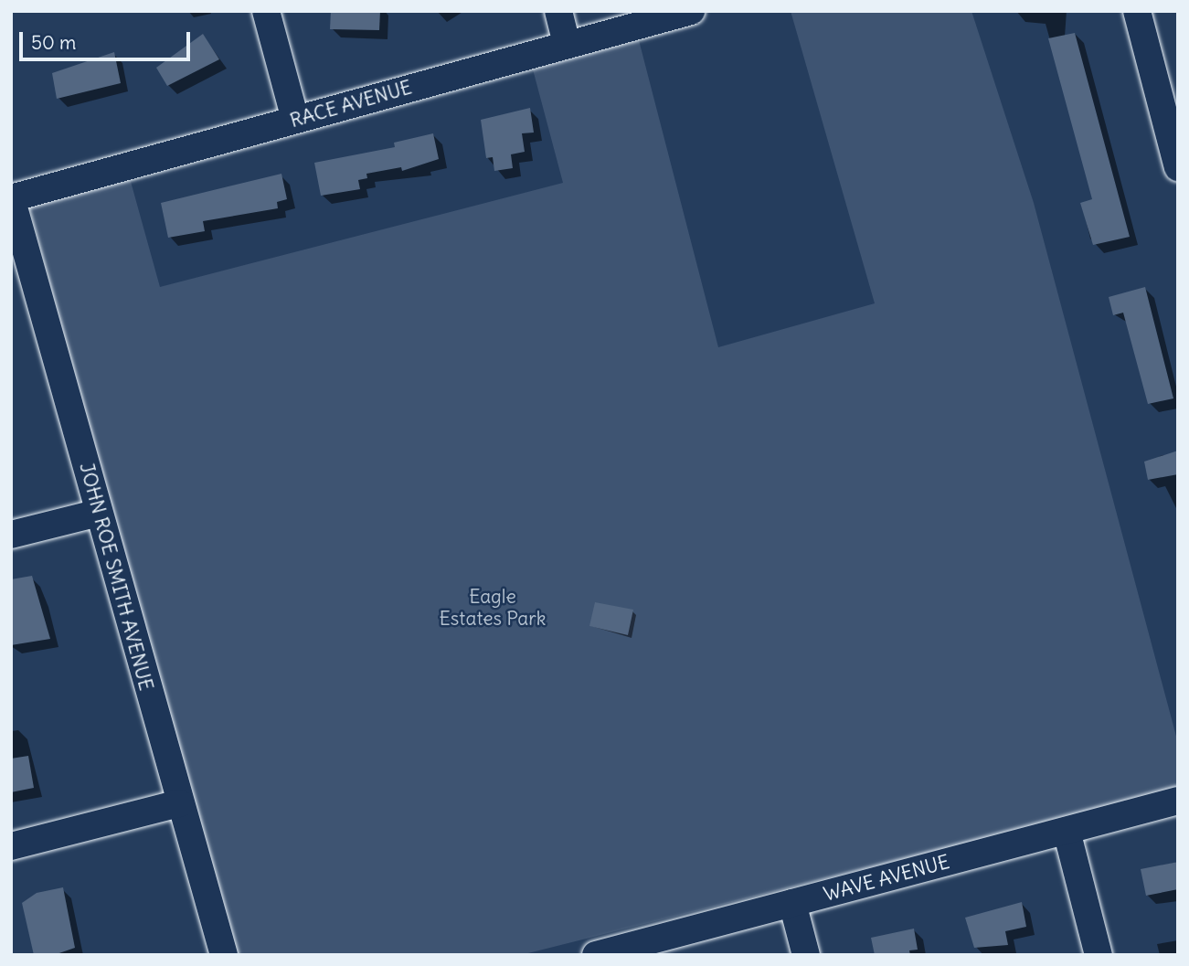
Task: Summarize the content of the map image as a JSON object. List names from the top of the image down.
{
  "streets": {
    "street": ["RACE AVENUE", "JOHN ROE SMITH AVENUE", "WAVE AVENUE"]
  },
  "crossings": [
    ["RACE AVENUE", "JOHN ROE SMITH AVENUE"]
  ],
  "parks": ["Eagle Estates Park"],
  "scale_bar": "50 m"
}
